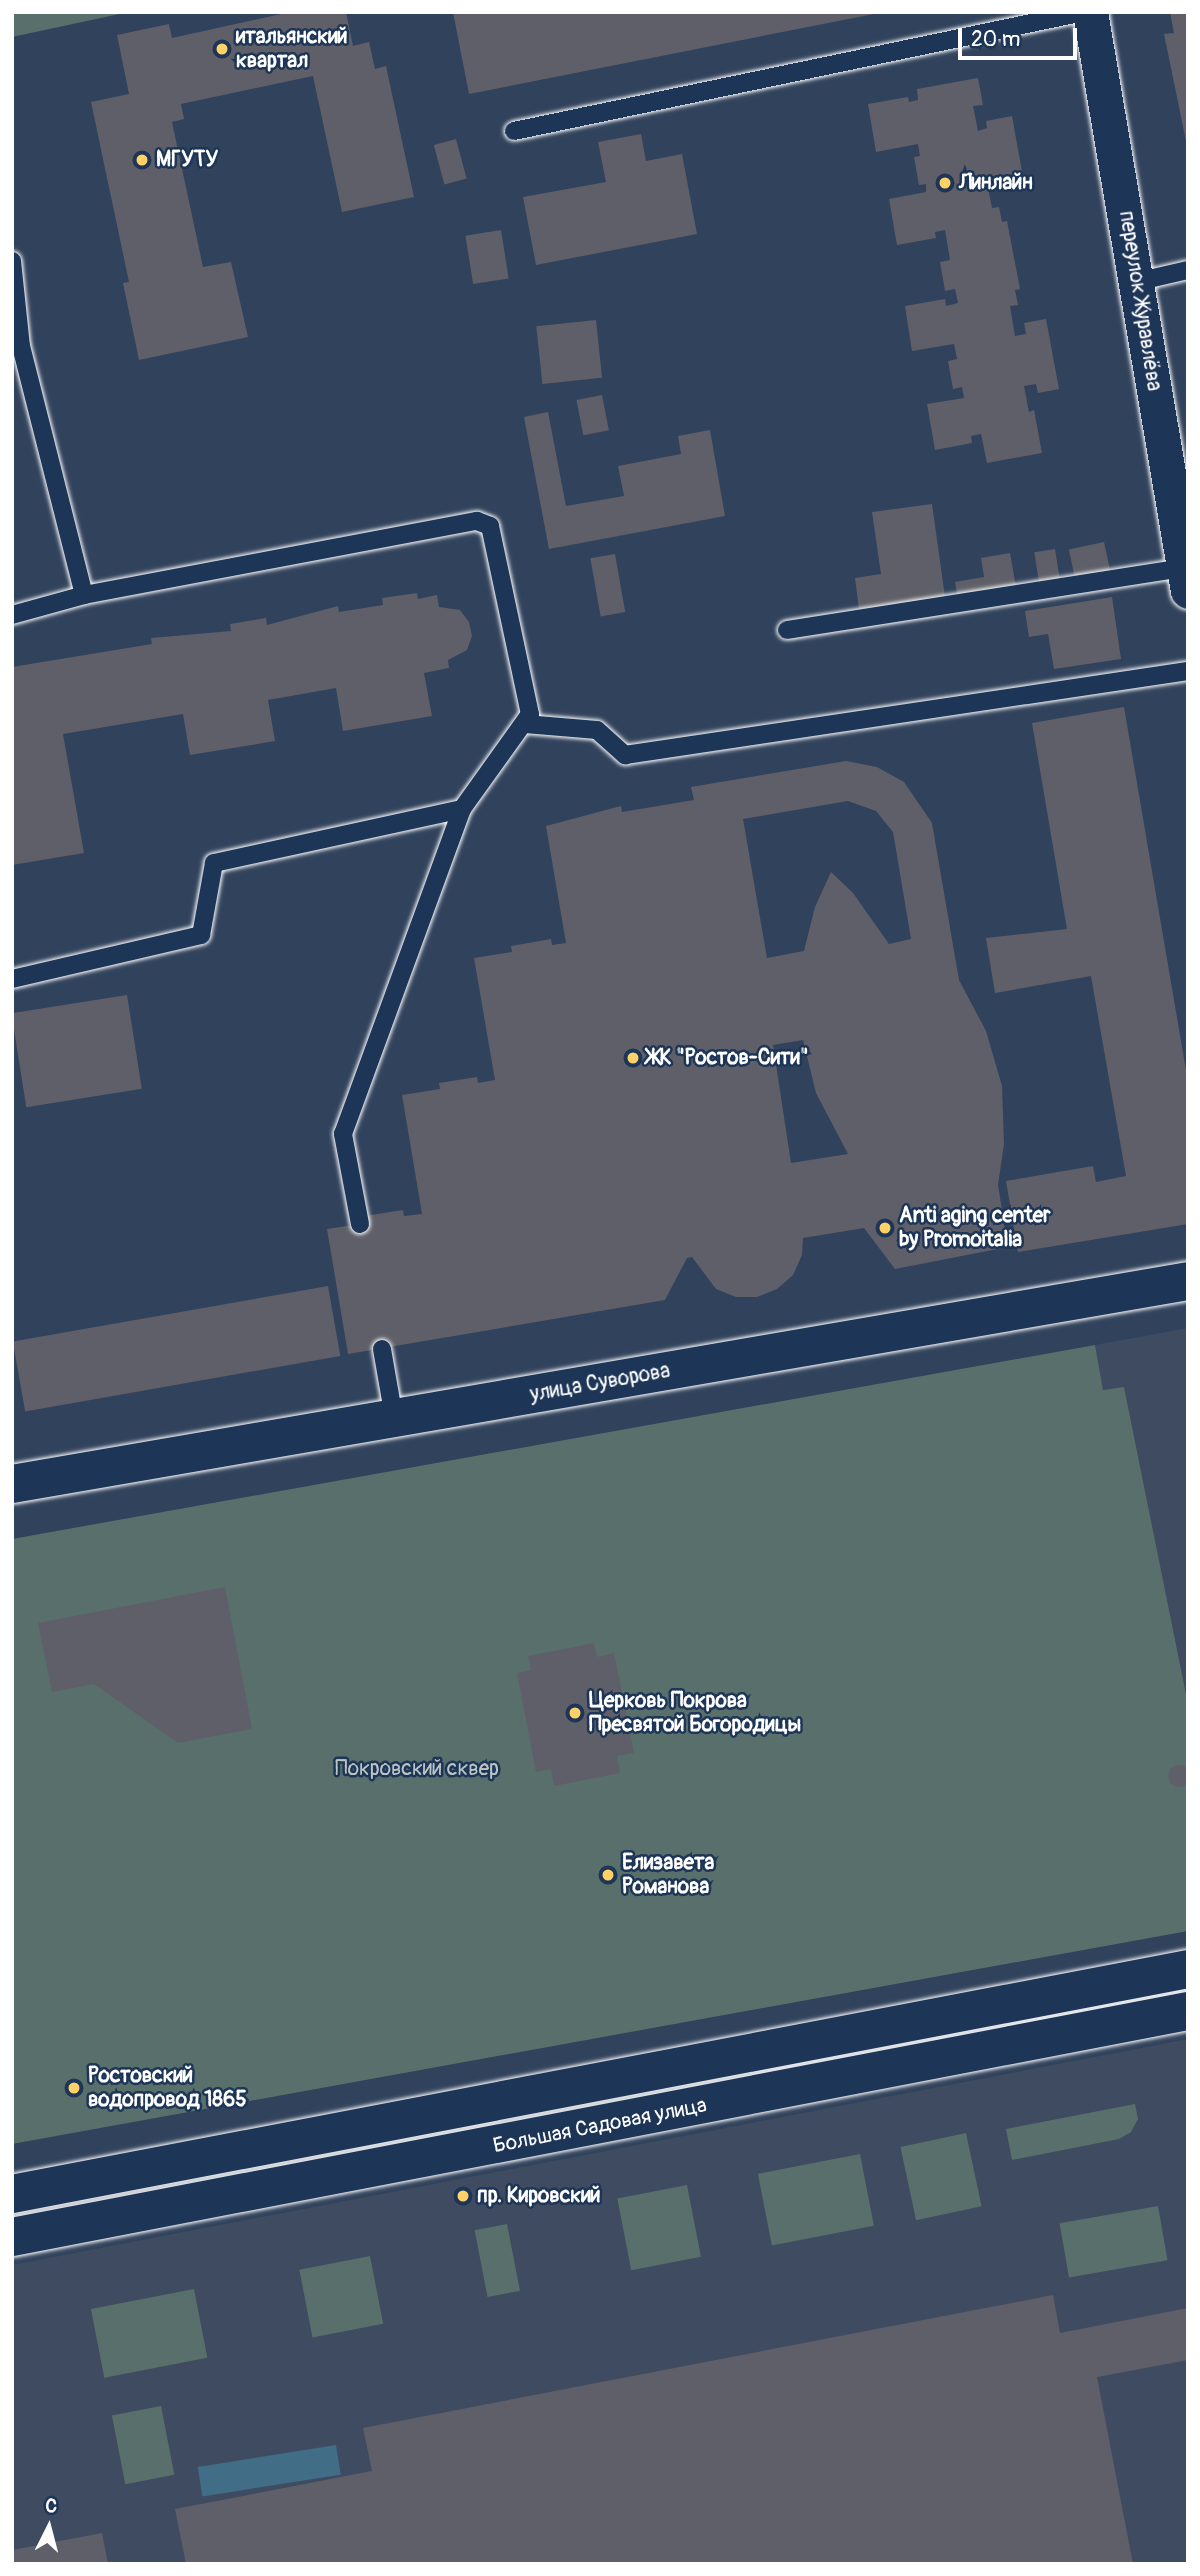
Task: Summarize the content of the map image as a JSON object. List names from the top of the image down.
{
  "streets": {
    "main road": ["улица Суворова", "Большая Садовая улица"],
    "street": ["переулок Журавлёва"]
  },
  "parks": ["Покровский сквер"],
  "places": [
    "итальянский квартал",
    "МГУТУ",
    "Линлайн",
    "ЖК \"Ростов-Сити\"",
    "Anti aging center by Promoitalia",
    "Церковь Покрова Пресвятой Богородицы",
    "Елизавета Романова",
    "Ростовский водопровод 1865",
    "пр. Кировский"
  ],
  "scale_bar": "20 m",
  "north": "top"
}
